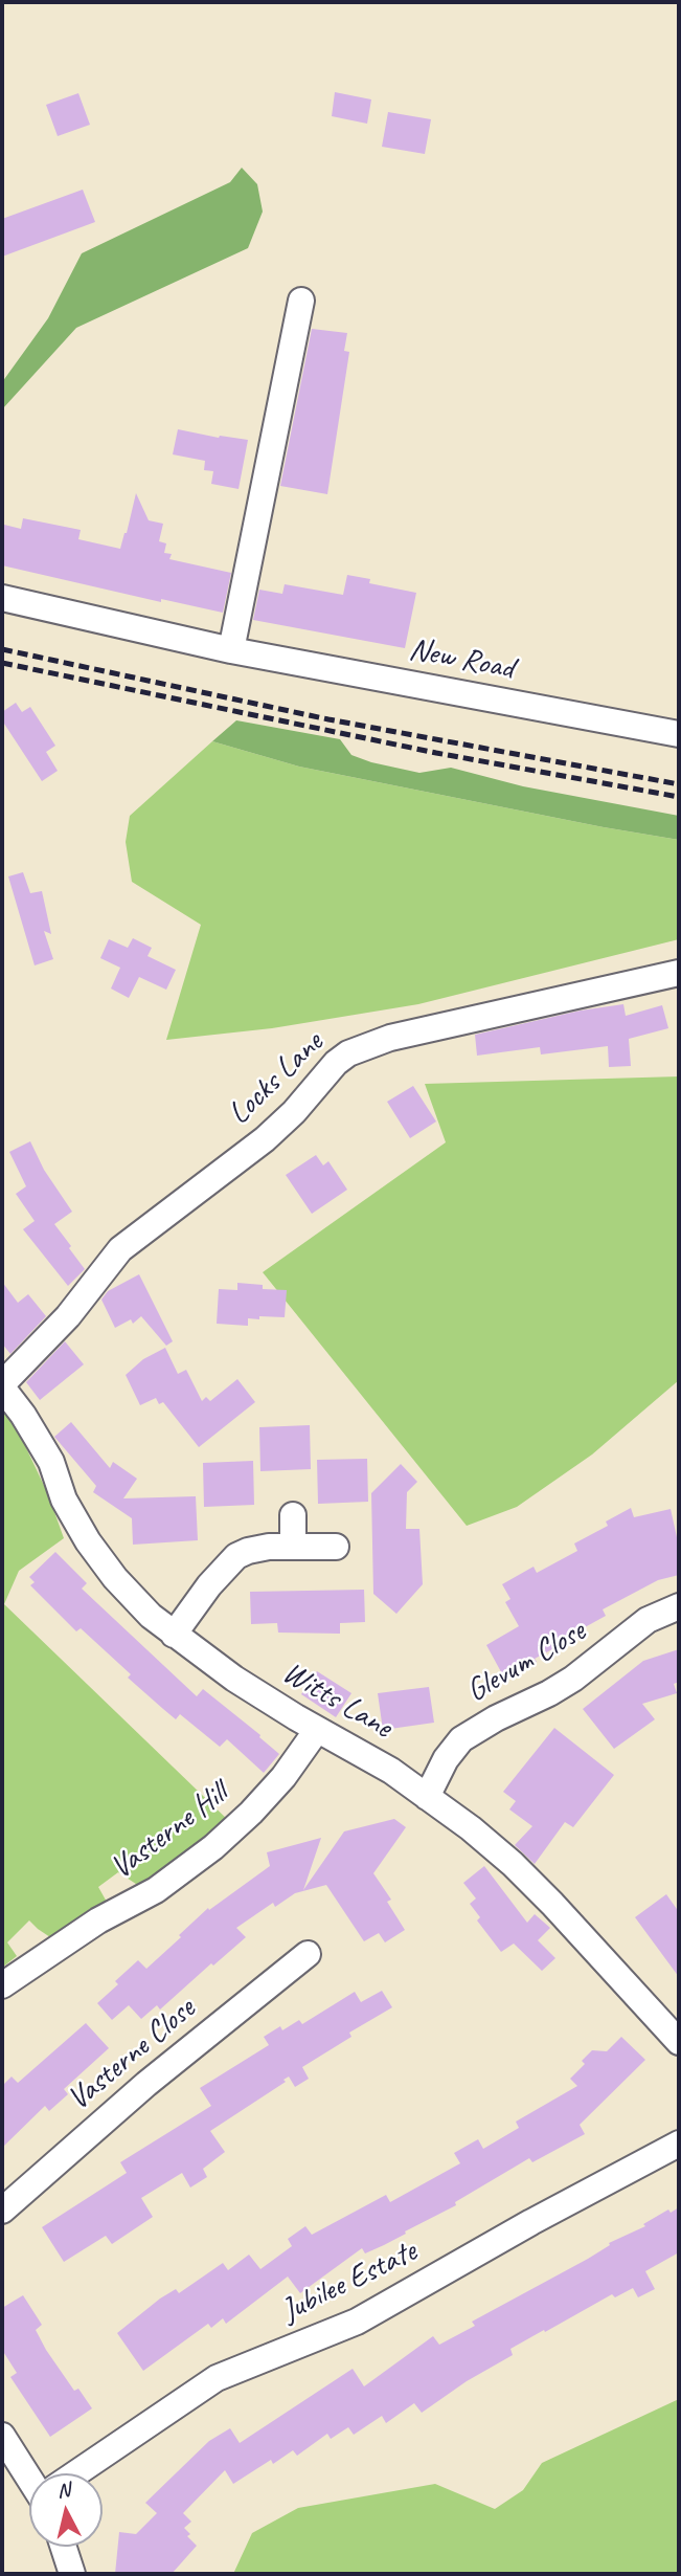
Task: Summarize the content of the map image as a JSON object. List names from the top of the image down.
{
  "streets": {
    "street": [
      "New Road",
      "Locks Lane",
      "Glevum Close",
      "Witts Lane",
      "Vasterne Hill",
      "Vasterne Close",
      "Jubilee Estate"
    ]
  },
  "crossings": [
    ["Locks Lane", "Witts Lane"],
    ["Glevum Close", "Witts Lane"],
    ["Witts Lane", "Vasterne Hill"]
  ],
  "north": "top"
}
